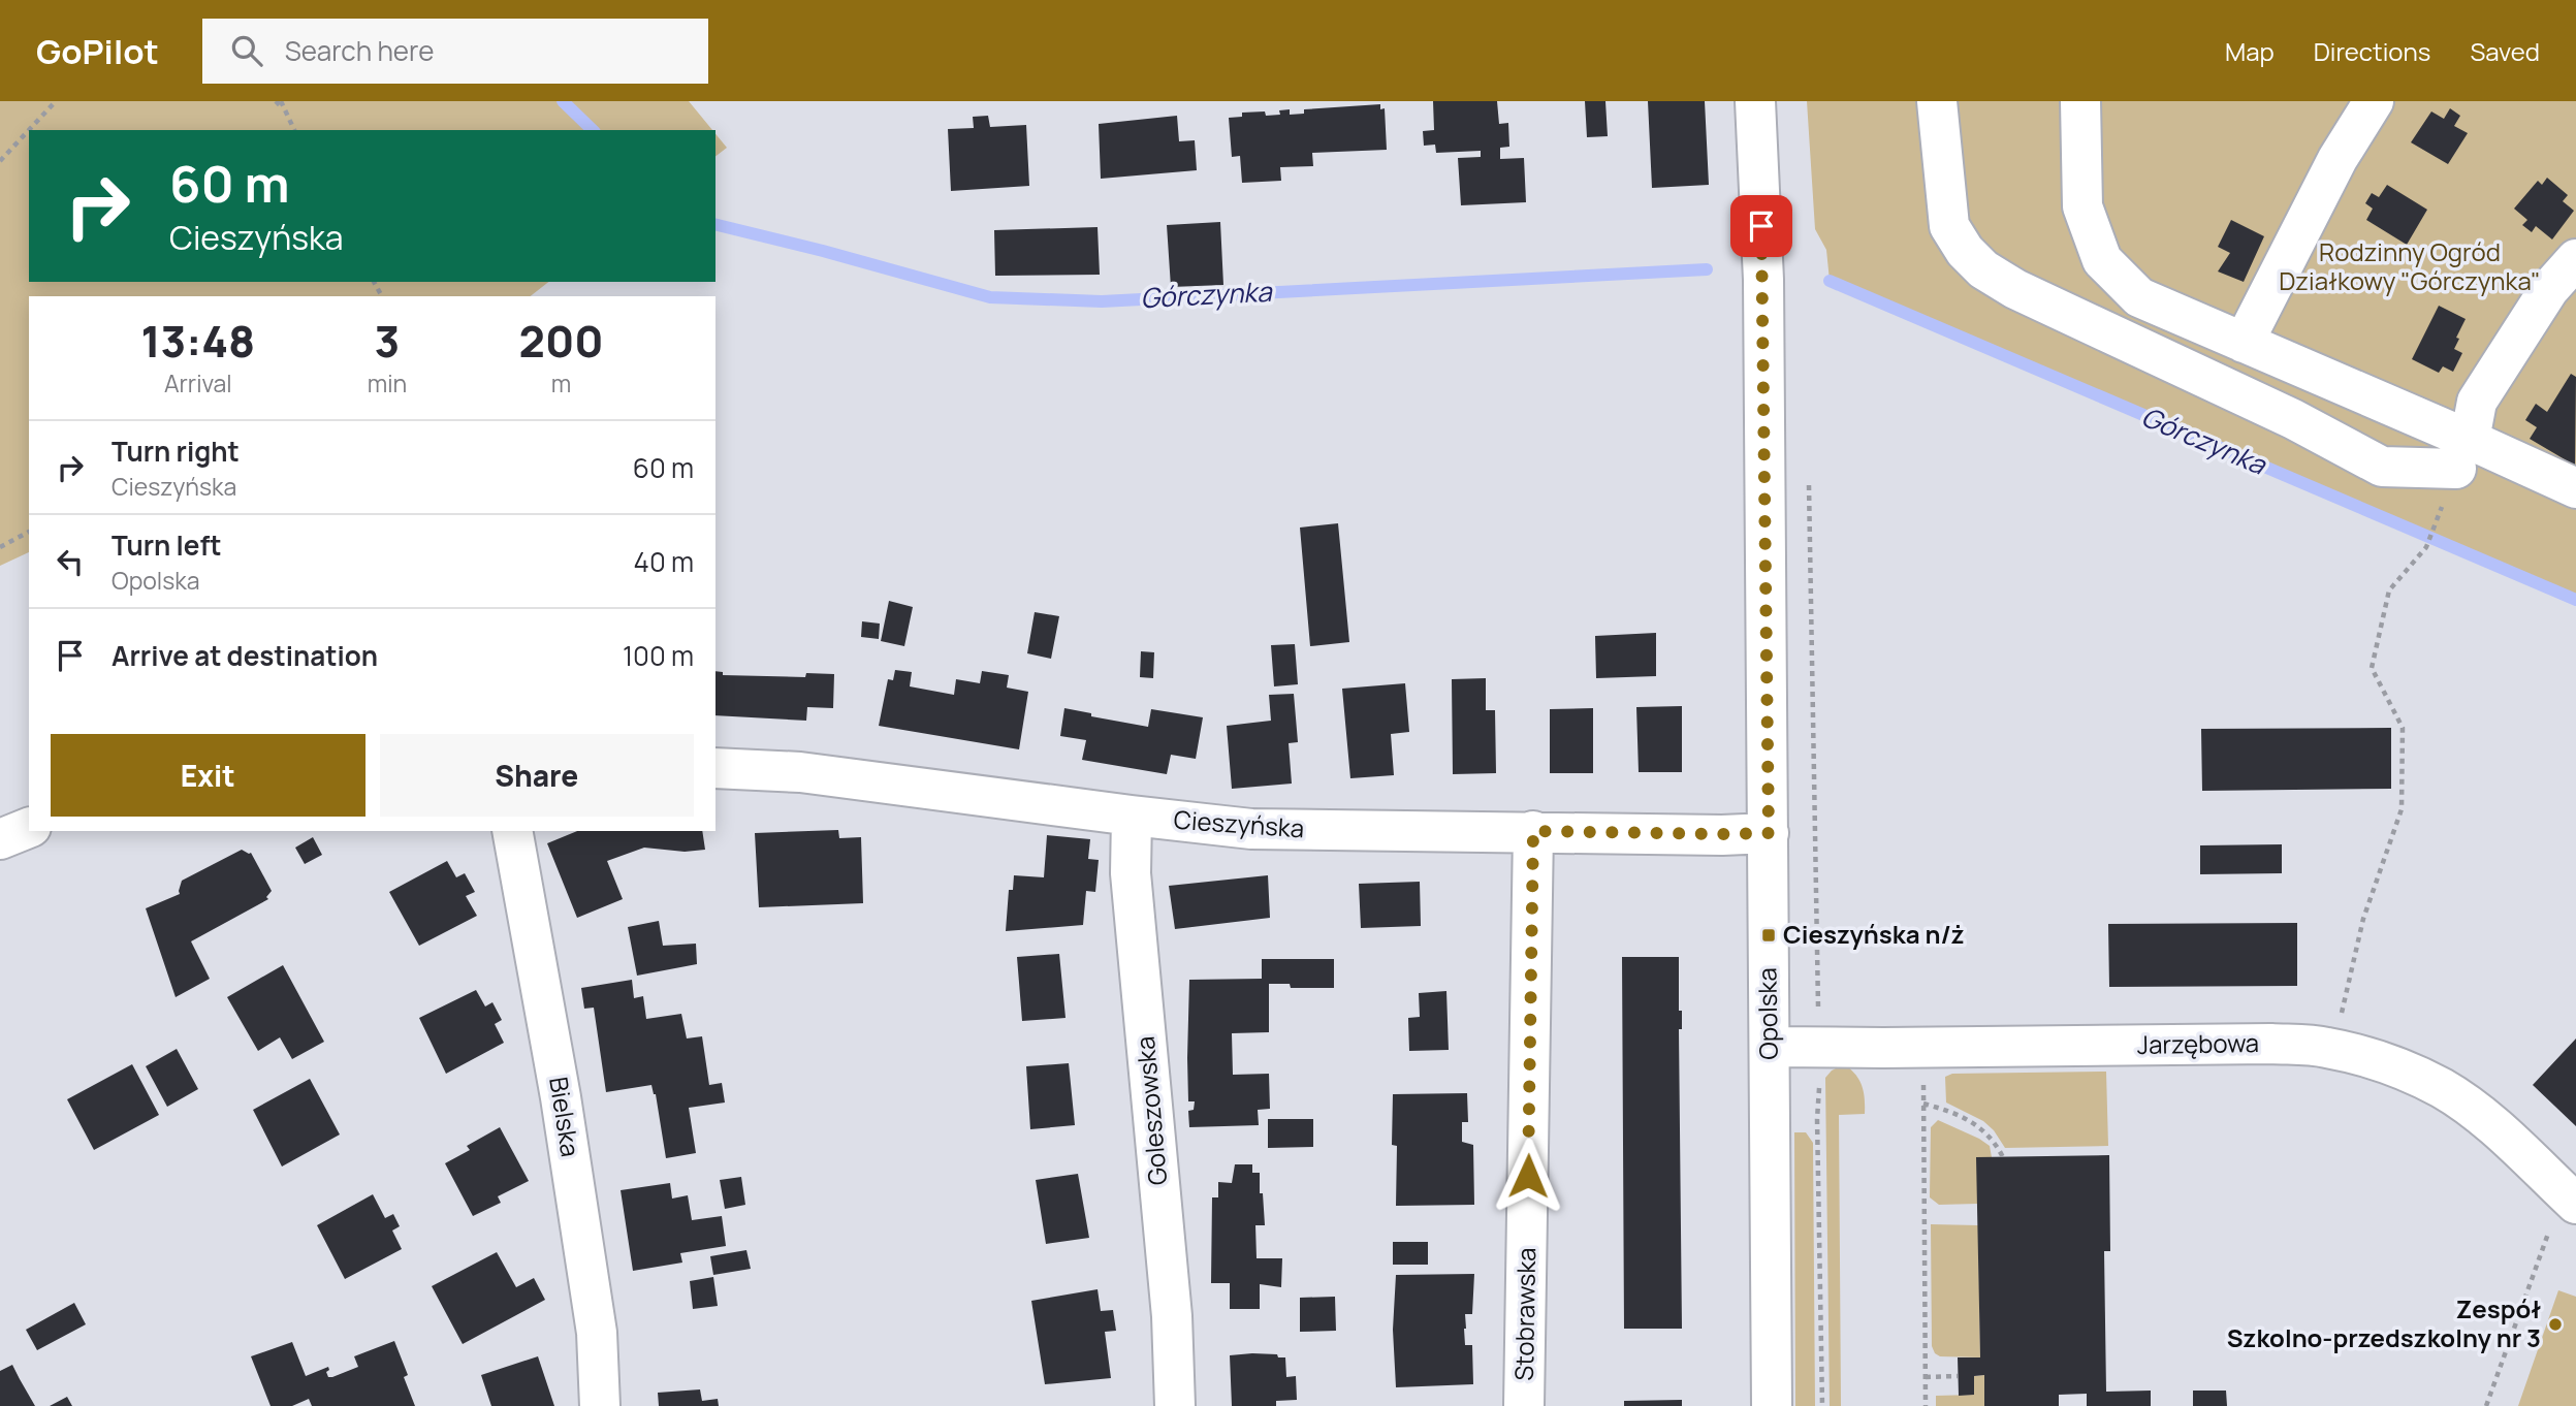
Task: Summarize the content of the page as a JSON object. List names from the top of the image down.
{
  "streets": {
    "street": [
      "Cieszyńska",
      "Opolska",
      "Jarzębowa",
      "Goleszowska",
      "Bielska",
      "Stobrawska"
    ]
  },
  "crossings": [
    ["Cieszyńska", "Opolska"],
    ["Cieszyńska", "Goleszowska"],
    ["Cieszyńska", "Stobrawska"],
    ["Opolska", "Jarzębowa"]
  ],
  "water": ["Górczynka"],
  "parks": ["Rodzinny Ogród Działkowy \"Górczynka\""],
  "places": {
    "transit": ["Cieszyńska n/ż"],
    "other": ["Zespół Szkolno-przedszkolny nr 3"]
  },
  "page": {
    "header": "GoPilot",
    "search": "Search here",
    "nav": ["Map", "Directions", "Saved"],
    "turn": ["60 m", "Cieszyńska"],
    "eta": [
      "13:48",
      "Arrival",
      "3",
      "min",
      "200",
      "m"
    ],
    "list": [
      {
        "name": "Turn right",
        "note": "Cieszyńska",
        "value": "60 m"
      },
      {
        "name": "Turn left",
        "note": "Opolska",
        "value": "40 m"
      },
      {
        "name": "Arrive at destination",
        "value": "100 m"
      }
    ],
    "buttons": ["Exit", "Share"]
  }
}
